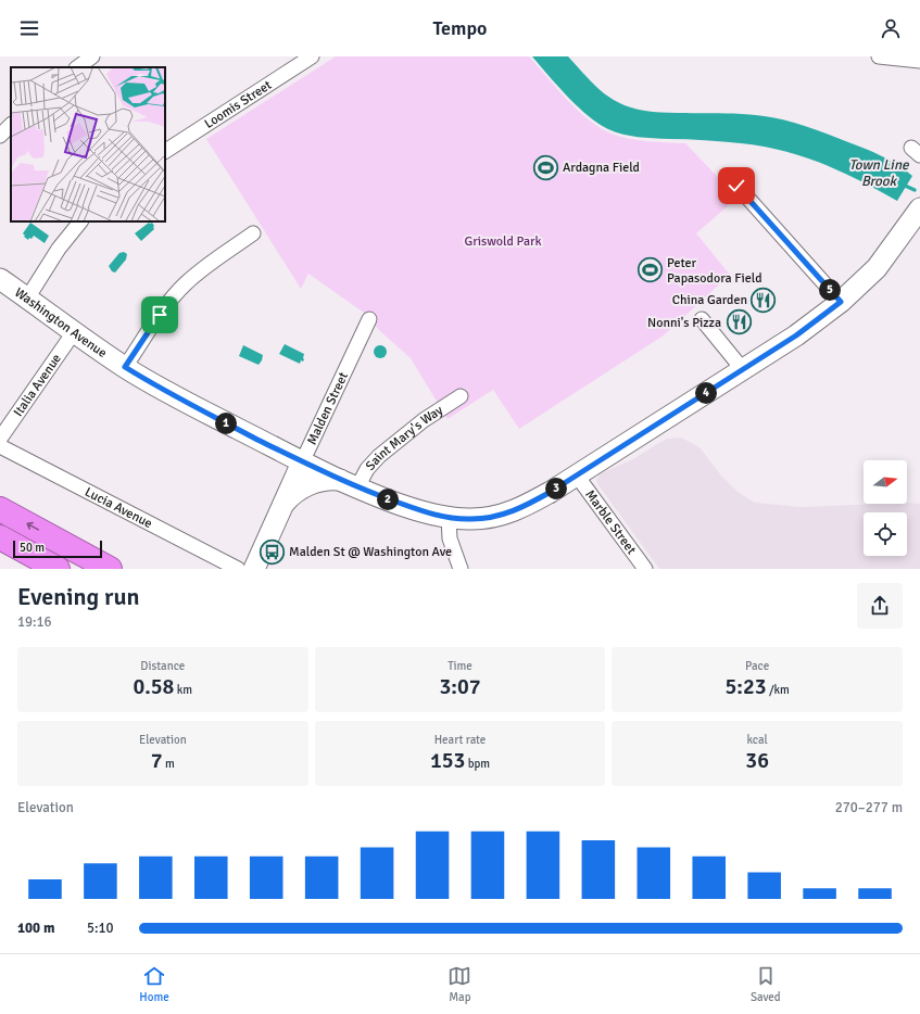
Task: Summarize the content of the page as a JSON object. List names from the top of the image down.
{
  "streets": {
    "street": [
      "Loomis Street",
      "Washington Avenue",
      "Italia Avenue",
      "Malden Street",
      "Saint Mary's Way",
      "Lucia Avenue",
      "Marble Street"
    ]
  },
  "crossings": [
    ["Washington Avenue", "Italia Avenue"],
    ["Washington Avenue", "Malden Street"],
    ["Washington Avenue", "Saint Mary's Way"],
    ["Washington Avenue", "Marble Street"]
  ],
  "water": ["Town Line Brook"],
  "parks": ["Griswold Park"],
  "places": {
    "sports": ["Ardagna Field", "Peter Papasodora Field"],
    "restaurant": ["China Garden", "Nonni's Pizza"],
    "bus stop": ["Malden St @ Washington Ave"]
  },
  "scale_bar": "50 m",
  "north": "right",
  "page": {
    "header": "Tempo",
    "pins": [
      "5",
      "4",
      "1",
      "3",
      "2"
    ],
    "scale": "50 m",
    "heading": ["Evening run", "19:16"],
    "stats": [
      ["Distance", "0.58 km"],
      ["Time", "3:07"],
      ["Pace", "5:23 /km"],
      ["Elevation", "7 m"],
      ["Heart rate", "153 bpm"],
      ["kcal", "36"]
    ],
    "chart": ["Elevation", "270–277 m"],
    "list": [
      {
        "name": "100 m",
        "note": "5:10"
      }
    ],
    "tabs": ["Home", "Map", "Saved"]
  }
}
